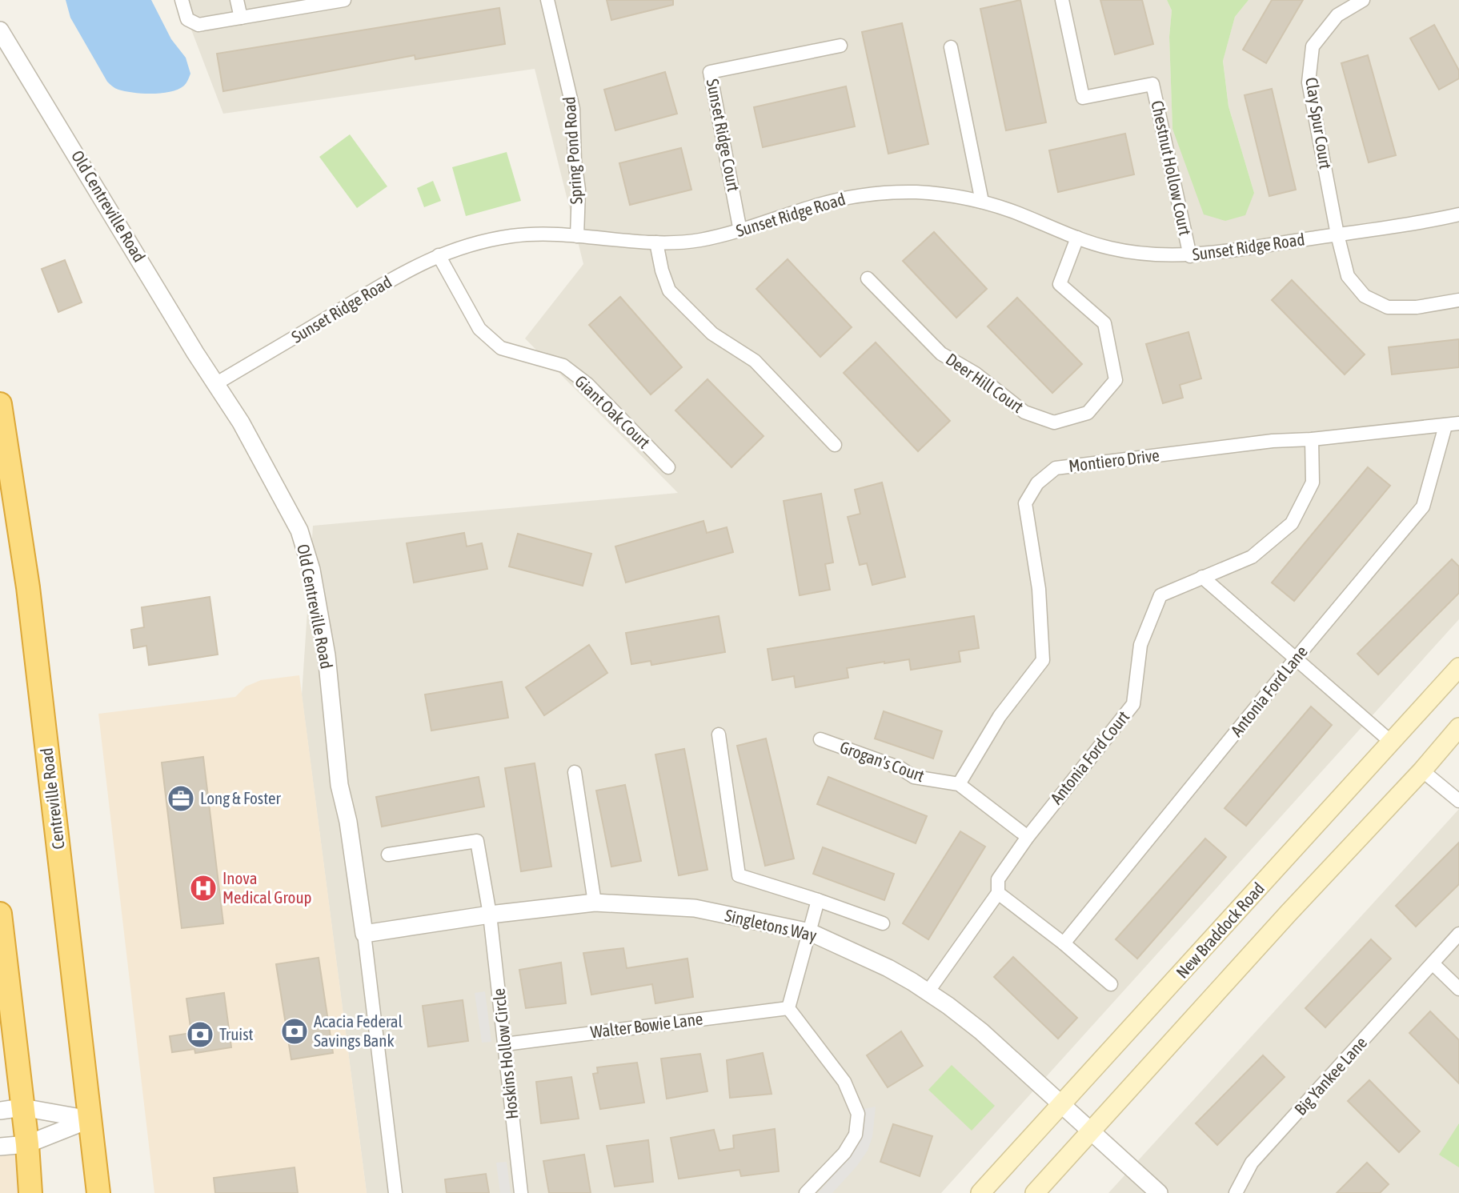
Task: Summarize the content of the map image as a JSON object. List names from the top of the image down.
{
  "streets": {
    "highway": ["Centreville Road"],
    "main road": ["New Braddock Road"],
    "street": [
      "Clay Spur Court",
      "Sunset Ridge Court",
      "Spring Pond Road",
      "Chestnut Hollow Court",
      "Old Centreville Road",
      "Sunset Ridge Road",
      "Deer Hill Court",
      "Giant Oak Court",
      "Montiero Drive",
      "Antonia Ford Lane",
      "Antonia Ford Court",
      "Grogan's Court",
      "Singletons Way",
      "Walter Bowie Lane",
      "Hoskins Hollow Circle",
      "Big Yankee Lane"
    ]
  },
  "crossings": [
    ["Clay Spur Court", "Sunset Ridge Road"],
    ["Sunset Ridge Court", "Sunset Ridge Road"],
    ["Spring Pond Road", "Sunset Ridge Road"],
    ["Chestnut Hollow Court", "Sunset Ridge Road"],
    ["Old Centreville Road", "Sunset Ridge Road"],
    ["Old Centreville Road", "Singletons Way"],
    ["Sunset Ridge Road", "Deer Hill Court"],
    ["Sunset Ridge Road", "Giant Oak Court"],
    ["Montiero Drive", "Antonia Ford Lane"],
    ["Montiero Drive", "Antonia Ford Court"],
    ["Montiero Drive", "Grogan's Court"],
    ["Antonia Ford Court", "Grogan's Court"],
    ["Antonia Ford Court", "Singletons Way"],
    ["Singletons Way", "New Braddock Road"],
    ["Singletons Way", "Hoskins Hollow Circle"],
    ["Walter Bowie Lane", "Hoskins Hollow Circle"]
  ],
  "places": {
    "office": ["Long & Foster"],
    "hospital": ["Inova Medical Group"],
    "bank": ["Acacia Federal Savings Bank", "Truist"]
  }
}
